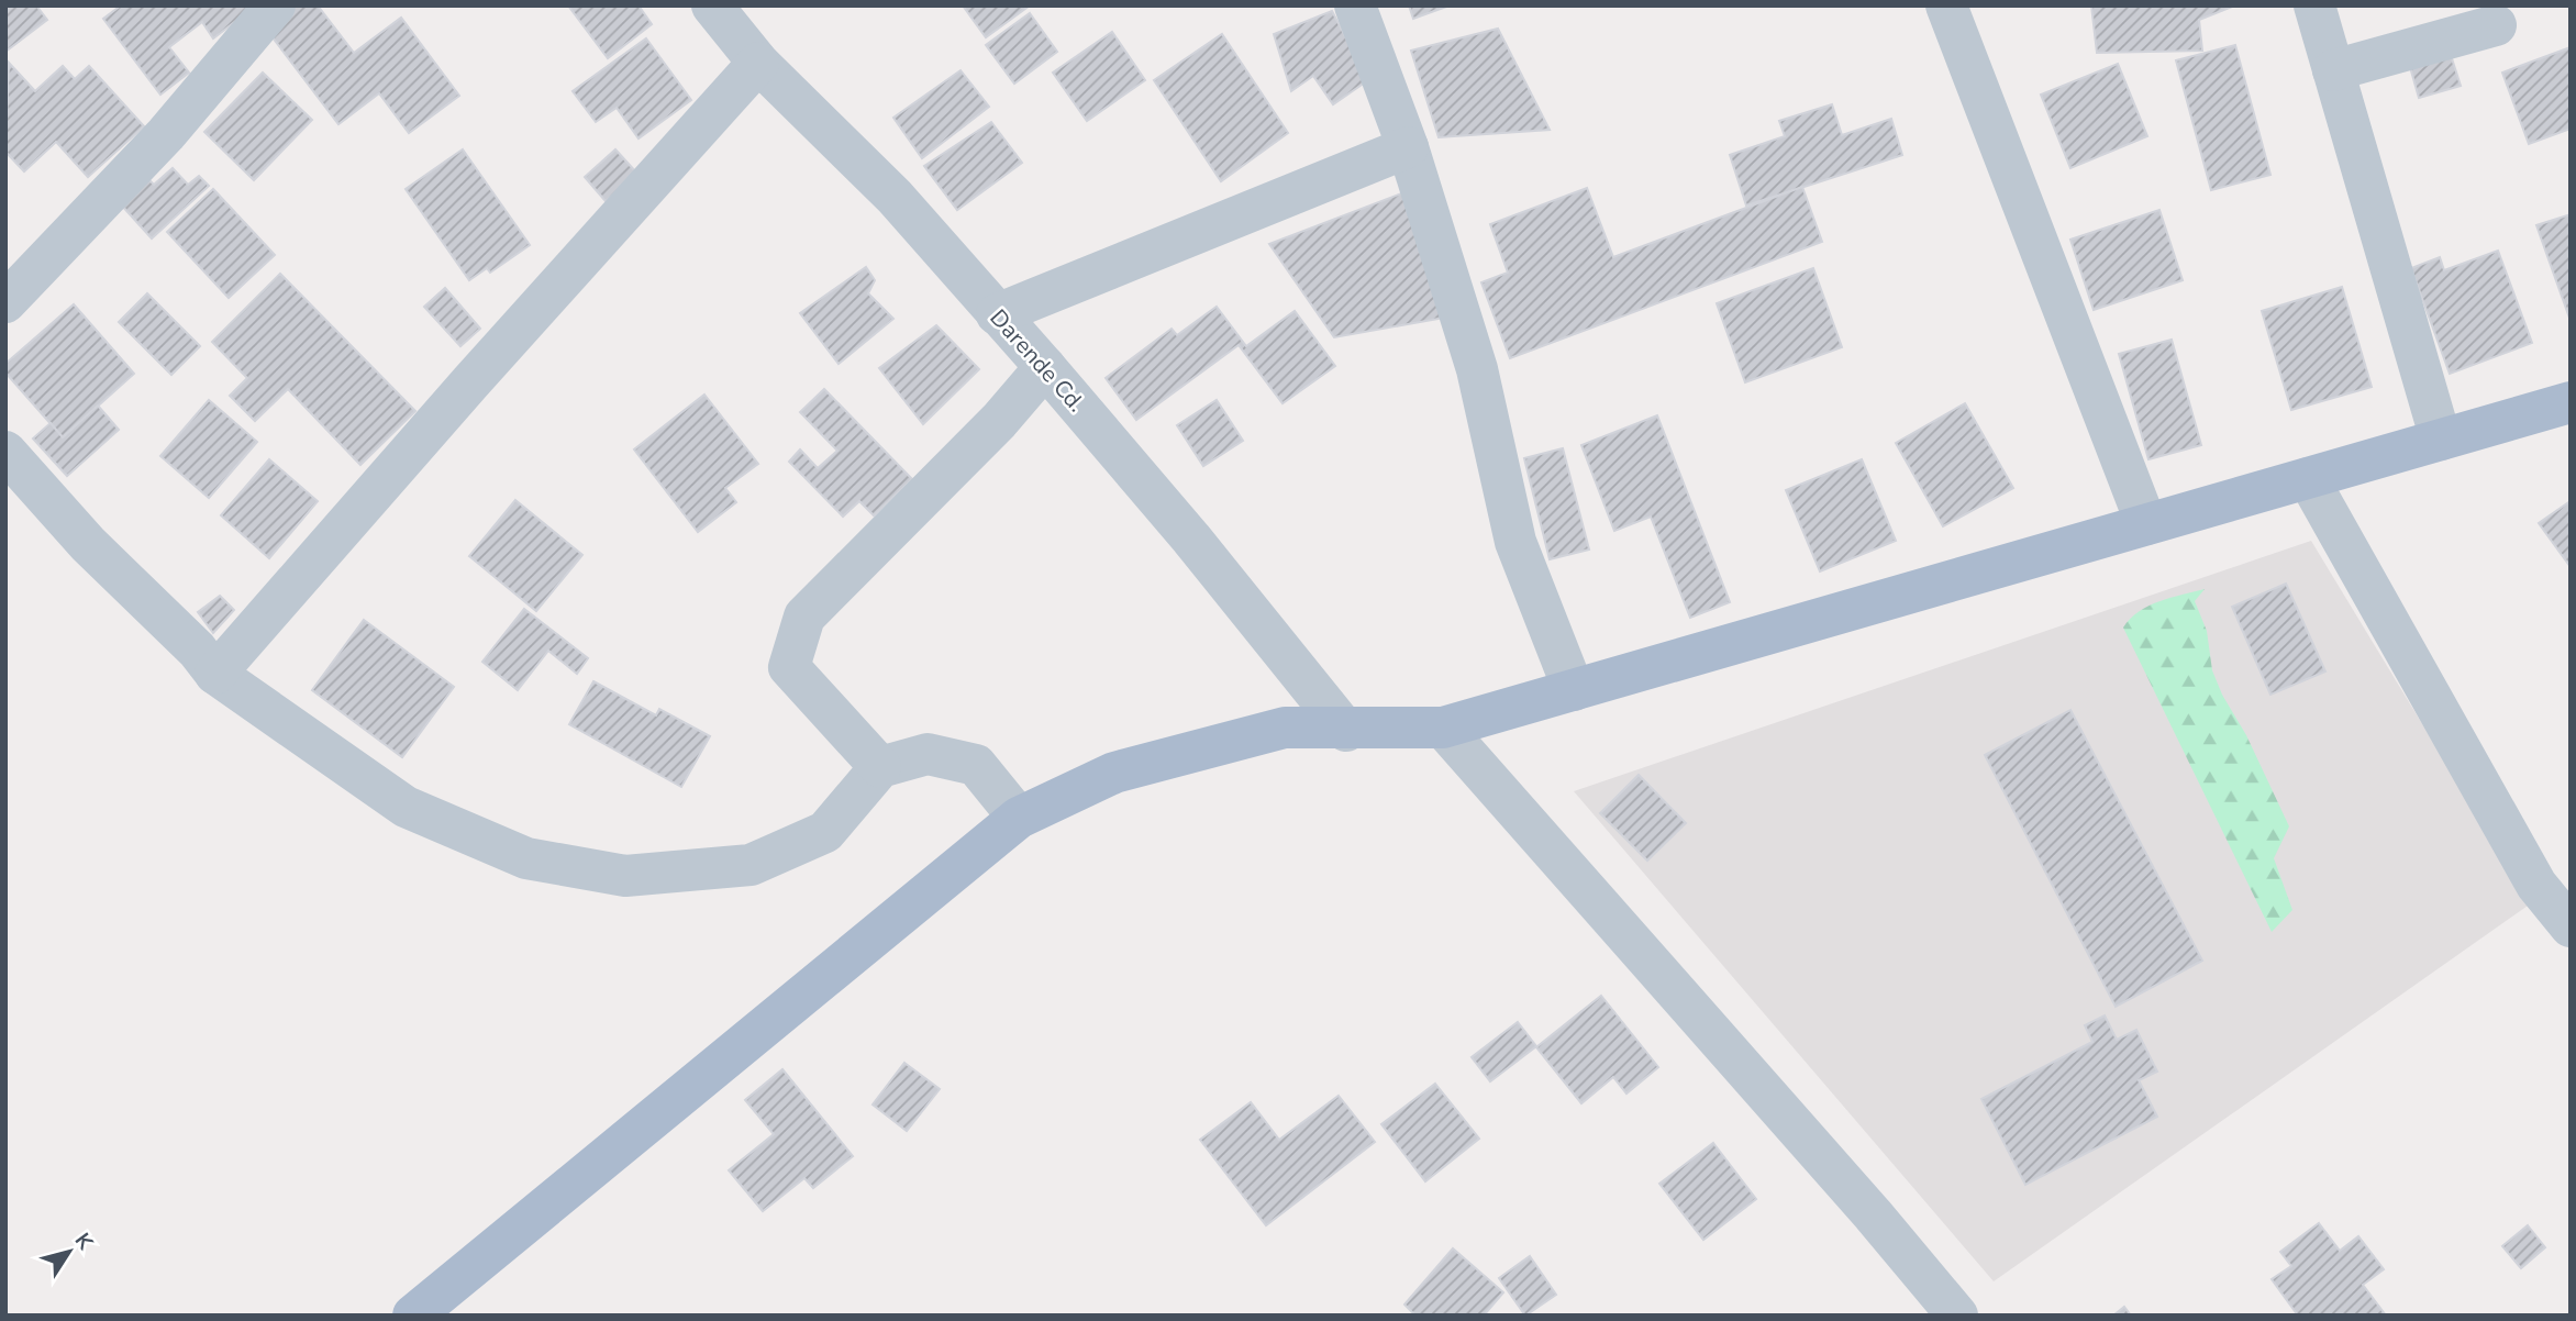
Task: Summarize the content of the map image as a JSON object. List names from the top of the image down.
{
  "streets": {
    "street": ["Darende Cd."]
  },
  "north": "top right"
}
